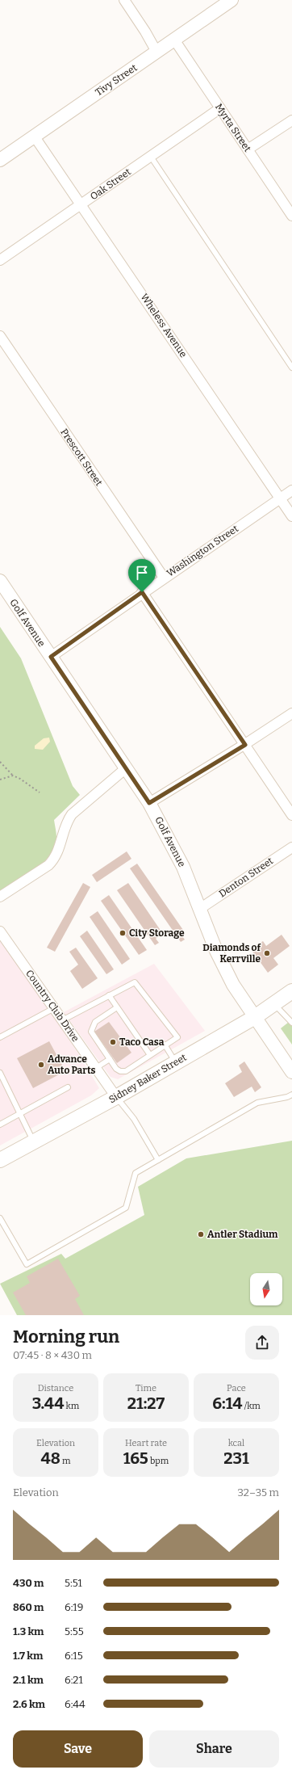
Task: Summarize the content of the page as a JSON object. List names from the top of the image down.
{
  "streets": {
    "main road": ["Tivy Street", "Golf Avenue", "Sidney Baker Street"],
    "street": [
      "Myrta Street",
      "Oak Street",
      "Wheless Avenue",
      "Prescott Street",
      "Washington Street",
      "Denton Street",
      "Country Club Drive"
    ]
  },
  "crossings": [
    ["Tivy Street", "Myrta Street"],
    ["Tivy Street", "Wheless Avenue"],
    ["Myrta Street", "Oak Street"],
    ["Oak Street", "Wheless Avenue"],
    ["Wheless Avenue", "Washington Street"],
    ["Prescott Street", "Washington Street"],
    ["Washington Street", "Golf Avenue"],
    ["Golf Avenue", "Denton Street"],
    ["Golf Avenue", "Sidney Baker Street"],
    ["Country Club Drive", "Sidney Baker Street"]
  ],
  "places": [
    "City Storage",
    "Diamonds of Kerrville",
    "Taco Casa",
    "Advance Auto Parts",
    "Antler Stadium"
  ],
  "north": "bottom",
  "page": {
    "heading": ["Morning run", "07:45 · 8 × 430 m"],
    "stats": [
      ["Distance", "3.44 km"],
      ["Time", "21:27"],
      ["Pace", "6:14 /km"],
      ["Elevation", "48 m"],
      ["Heart rate", "165 bpm"],
      ["kcal", "231"]
    ],
    "chart": ["Elevation", "32–35 m"],
    "list": [
      {
        "name": "430 m",
        "note": "5:51"
      },
      {
        "name": "860 m",
        "note": "6:19"
      },
      {
        "name": "1.3 km",
        "note": "5:55"
      },
      {
        "name": "1.7 km",
        "note": "6:15"
      },
      {
        "name": "2.1 km",
        "note": "6:21"
      },
      {
        "name": "2.6 km",
        "note": "6:44"
      }
    ],
    "buttons": ["Save", "Share"]
  }
}
